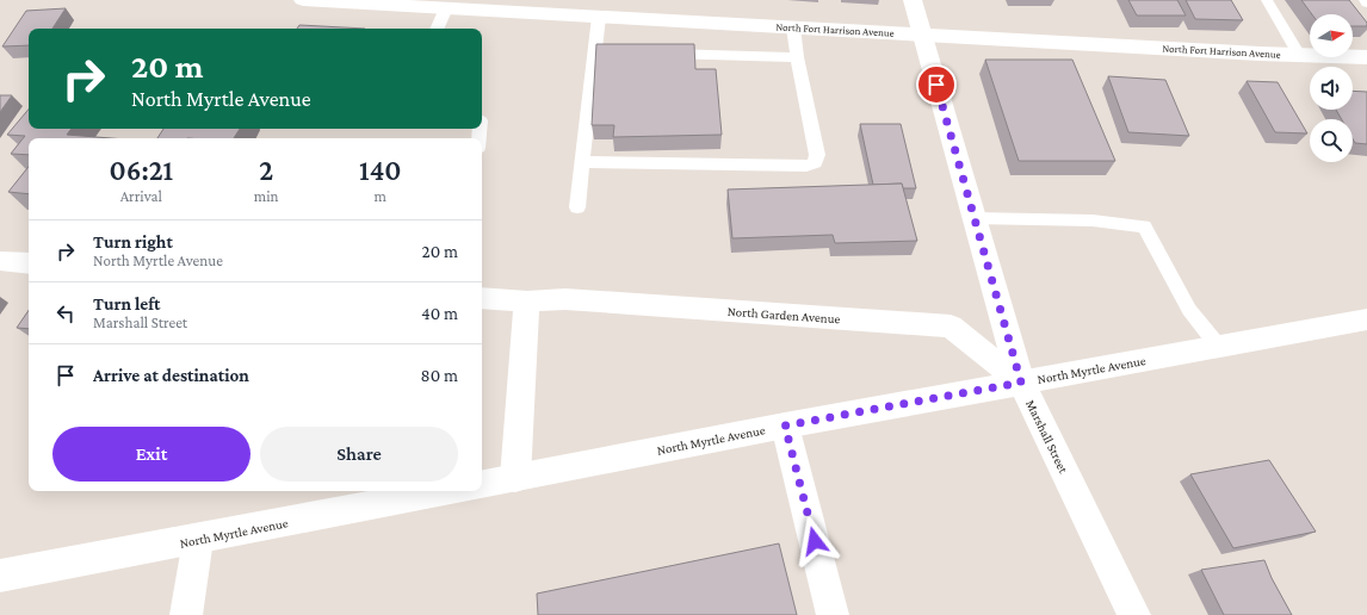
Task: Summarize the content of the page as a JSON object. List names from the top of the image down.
{
  "streets": {
    "street": [
      "North Fort Harrison Avenue",
      "North Garden Avenue",
      "North Myrtle Avenue",
      "Marshall Street"
    ]
  },
  "crossings": [
    ["North Fort Harrison Avenue", "Marshall Street"],
    ["North Garden Avenue", "North Myrtle Avenue"],
    ["North Garden Avenue", "Marshall Street"],
    ["North Myrtle Avenue", "Marshall Street"]
  ],
  "north": "right",
  "page": {
    "turn": ["20 m", "North Myrtle Avenue"],
    "eta": [
      "06:21",
      "Arrival",
      "2",
      "min",
      "140",
      "m"
    ],
    "list": [
      {
        "name": "Turn right",
        "note": "North Myrtle Avenue",
        "value": "20 m"
      },
      {
        "name": "Turn left",
        "note": "Marshall Street",
        "value": "40 m"
      },
      {
        "name": "Arrive at destination",
        "value": "80 m"
      }
    ],
    "buttons": ["Exit", "Share"]
  }
}
